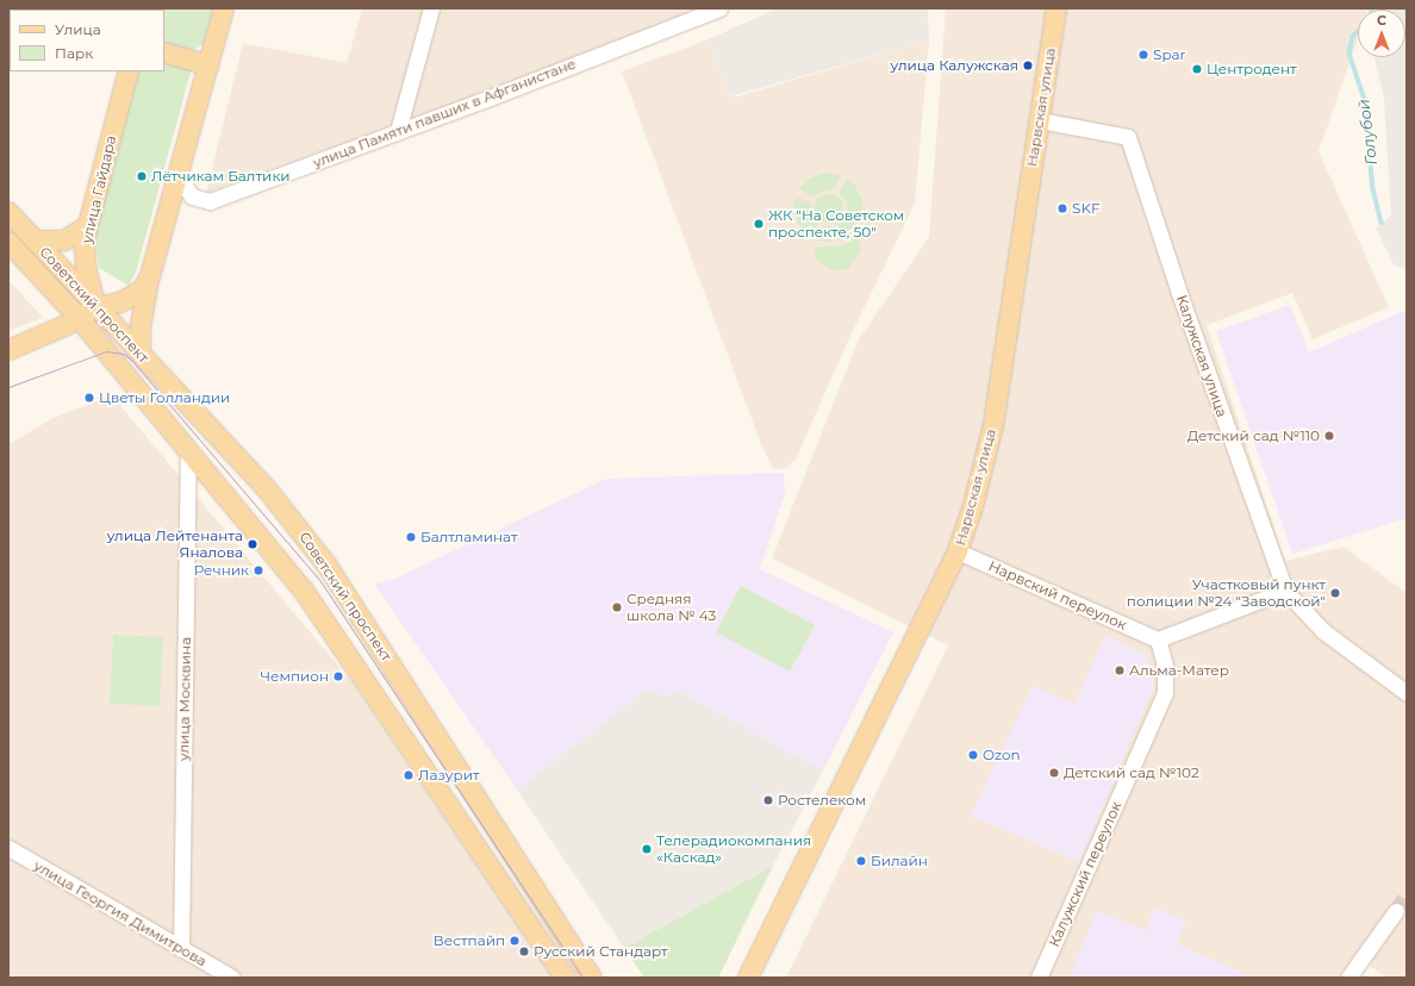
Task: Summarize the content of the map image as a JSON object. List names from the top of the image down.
{
  "streets": {
    "main road": ["Нарвская улица", "улица Гайдара", "Советский проспект"],
    "street": [
      "улица Памяти павших в Афганистане",
      "Калужская улица",
      "Нарвский переулок",
      "улица Москвина",
      "Калужский переулок",
      "улица Георгия Димитрова"
    ]
  },
  "crossings": [
    ["Нарвская улица", "Калужская улица"],
    ["Нарвская улица", "Нарвский переулок"],
    ["улица Гайдара", "Советский проспект"],
    ["Советский проспект", "улица Москвина"],
    ["Нарвский переулок", "Калужский переулок"],
    ["улица Москвина", "улица Георгия Димитрова"]
  ],
  "water": ["Голубой"],
  "places": [
    "Spar",
    "улица Калужская",
    "Центродент",
    "Лётчикам Балтики",
    "SKF",
    "ЖК \"На Советском проспекте, 50\"",
    "Цветы Голландии",
    "Детский сад №110",
    "Балтламинат",
    "улица Лейтенанта Яналова",
    "Речник",
    "Участковый пункт полиции №24 \"Заводской\"",
    "Средняя школа № 43",
    "Альма-Матер",
    "Чемпион",
    "Ozon",
    "Детский сад №102",
    "Лазурит",
    "Ростелеком",
    "Телерадиокомпания «Каскад»",
    "Билайн",
    "Вестпайп",
    "Русский Стандарт"
  ],
  "legend": ["Улица", "Парк"],
  "north": "top"
}
